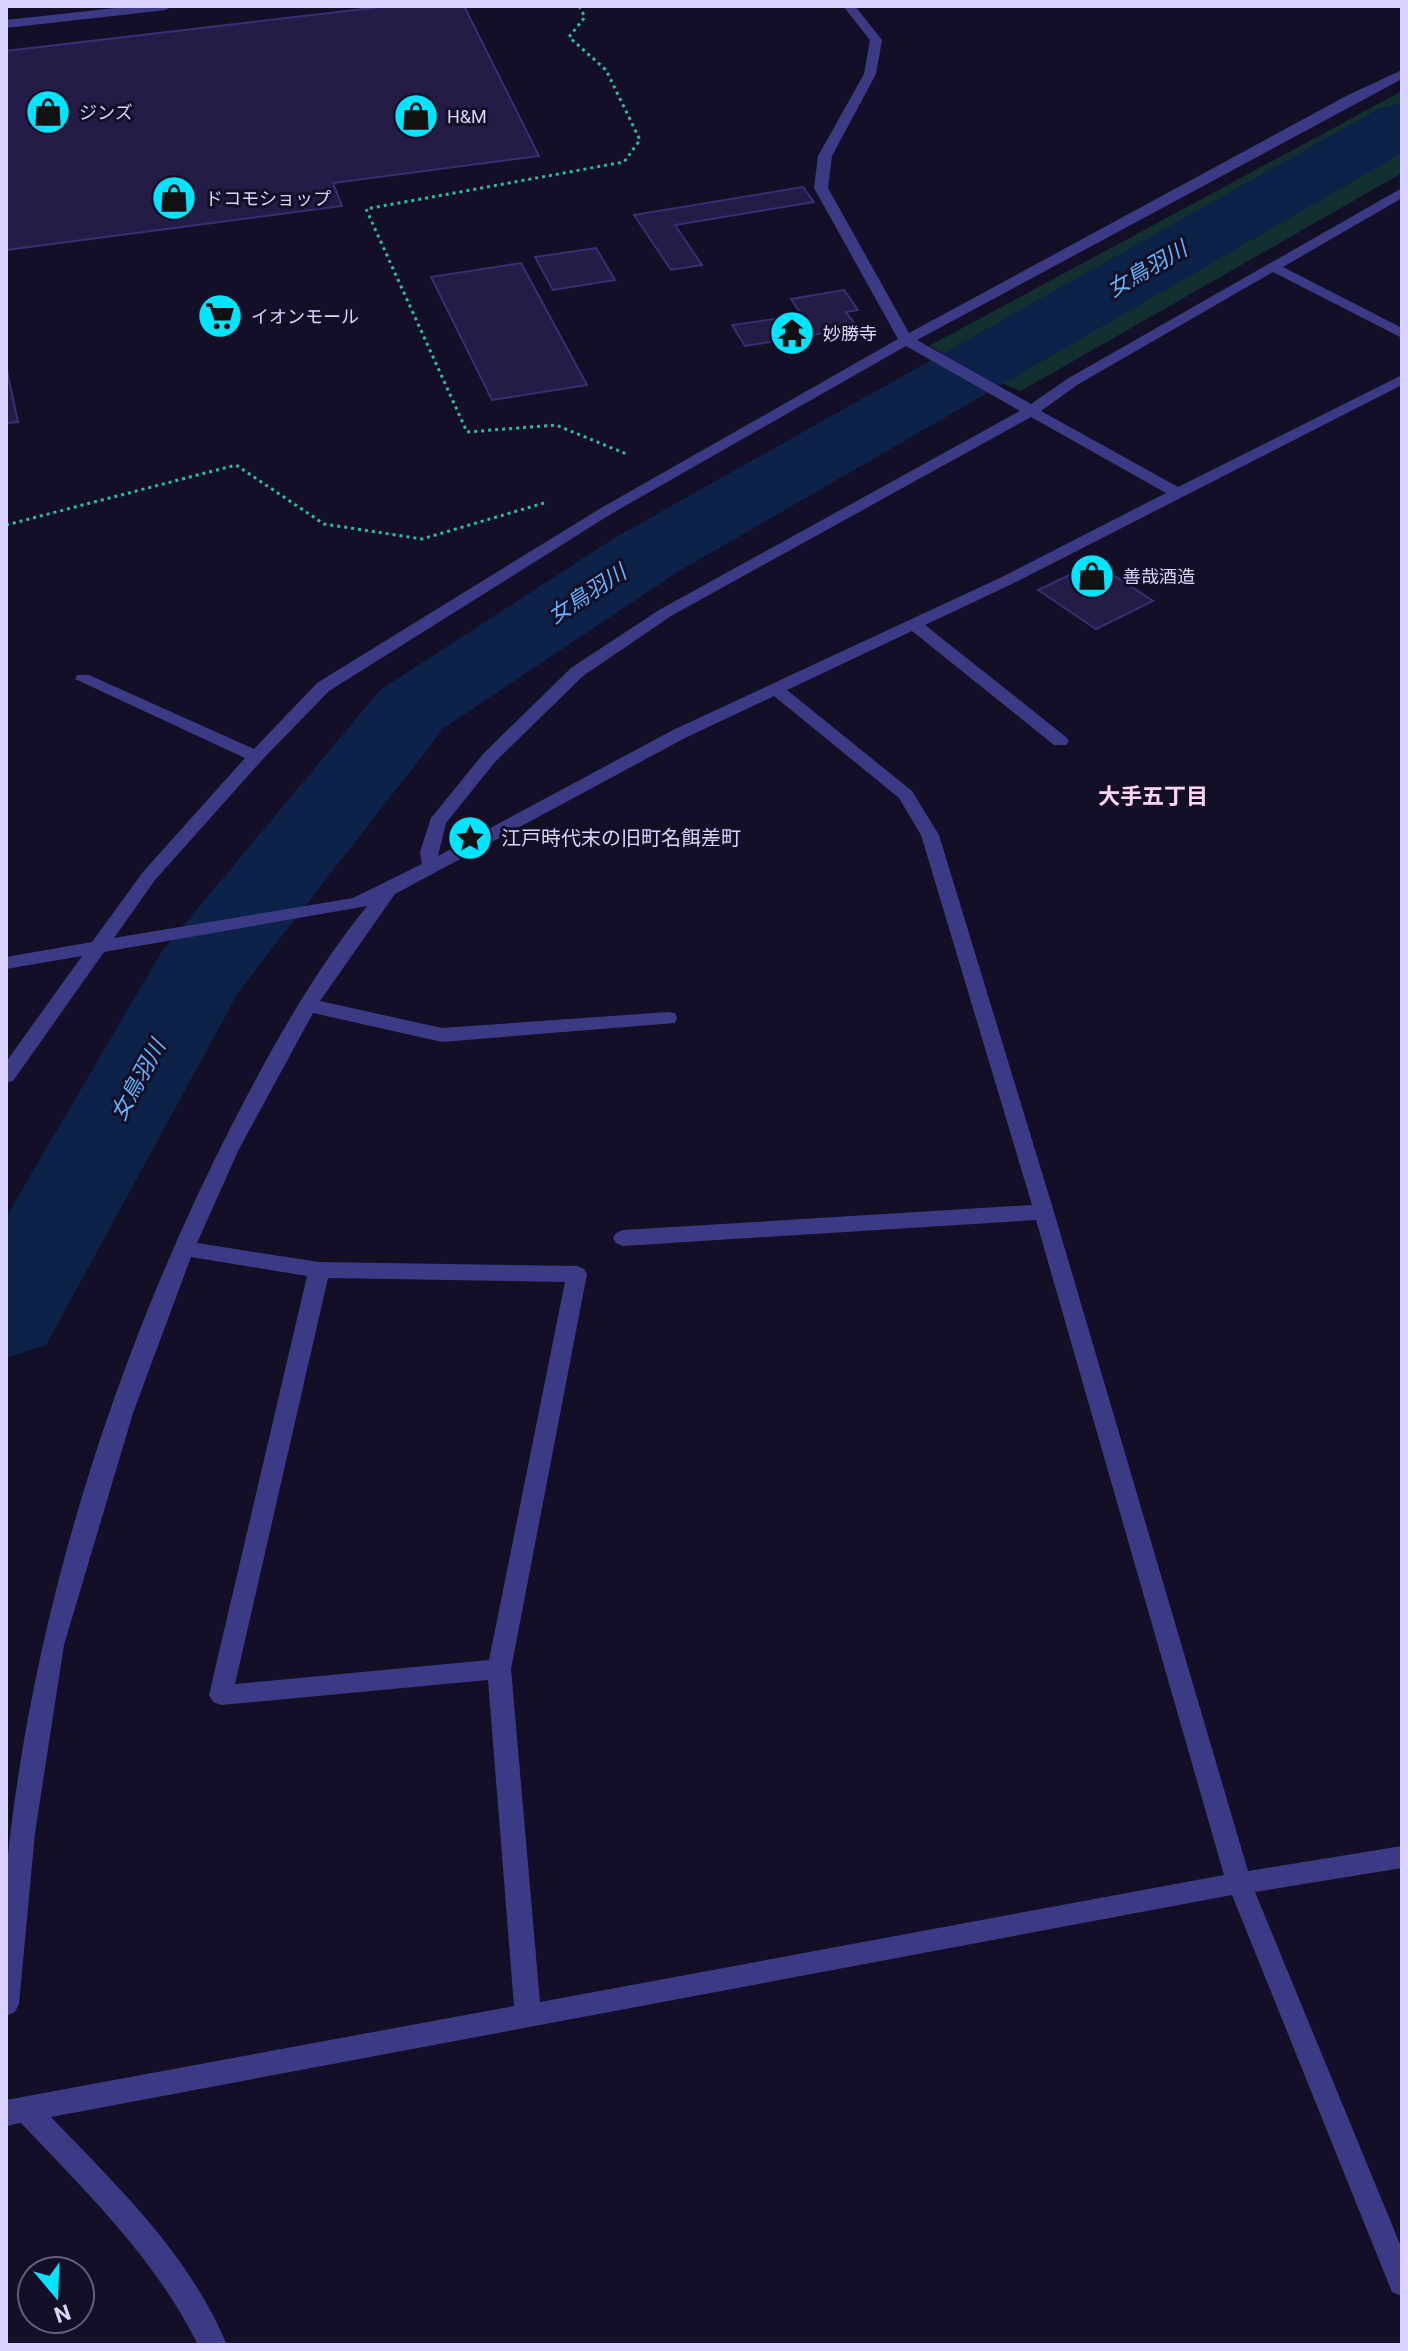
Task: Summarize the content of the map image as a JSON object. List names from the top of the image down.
{
  "districts": ["大手五丁目"],
  "water": ["女鳥羽川"],
  "places": {
    "shop": [
      "ジンズ",
      "H&M",
      "ドコモショップ",
      "善哉酒造"
    ],
    "supermarket": ["イオンモール"],
    "temple": ["妙勝寺"],
    "place": ["江戸時代末の旧町名餌差町"]
  },
  "north": "bottom"
}
